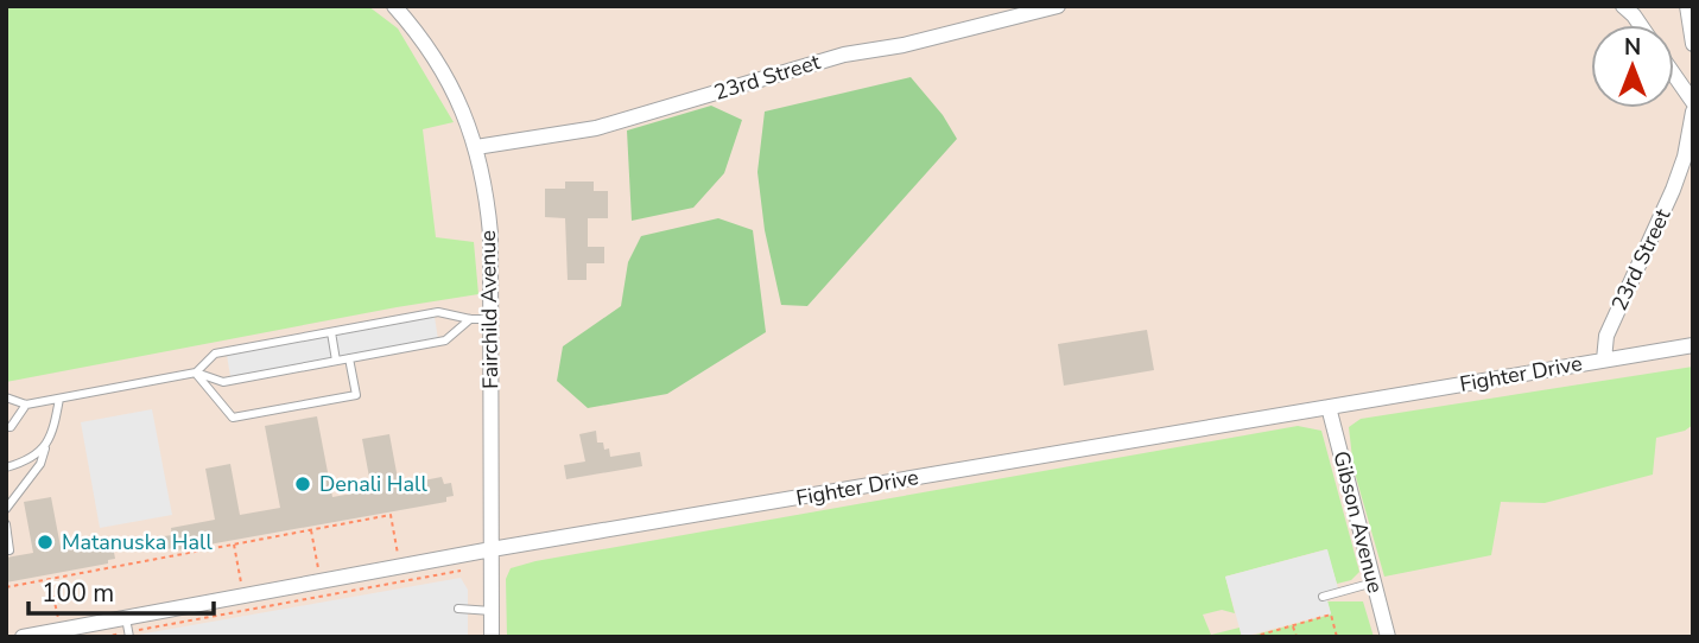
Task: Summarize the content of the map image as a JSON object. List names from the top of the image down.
{
  "streets": {
    "street": [
      "23rd Street",
      "Fairchild Avenue",
      "Fighter Drive",
      "Gibson Avenue"
    ]
  },
  "crossings": [
    ["23rd Street", "Fairchild Avenue"],
    ["23rd Street", "Fighter Drive"],
    ["Fairchild Avenue", "Fighter Drive"],
    ["Fighter Drive", "Gibson Avenue"]
  ],
  "places": ["Denali Hall", "Matanuska Hall"],
  "scale_bar": "100 m",
  "north": "top"
}
